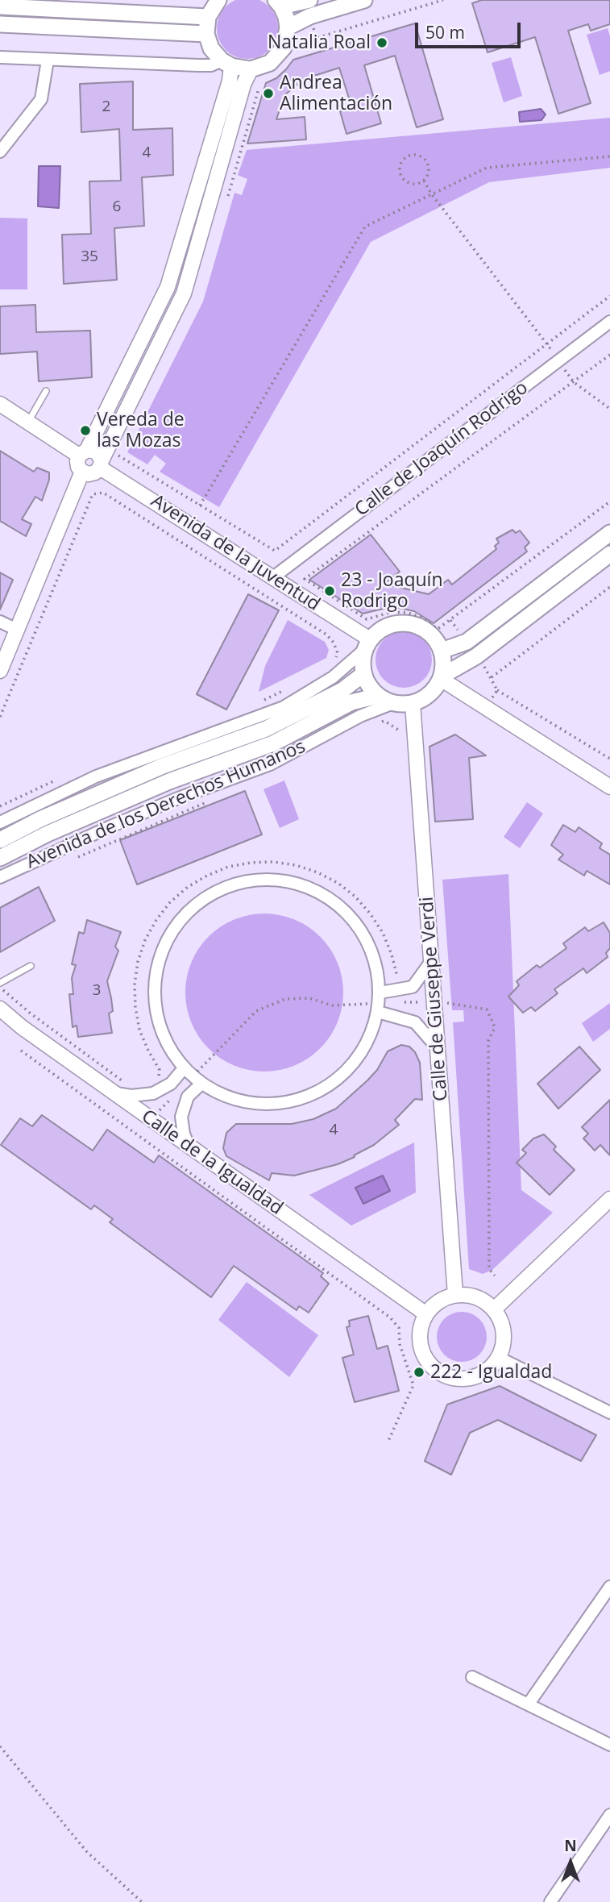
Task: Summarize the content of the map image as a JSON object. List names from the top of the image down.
{
  "streets": {
    "main road": ["Avenida de los Derechos Humanos"],
    "street": [
      "Calle de Joaquín Rodrigo",
      "Avenida de la Juventud",
      "Calle de Giuseppe Verdi",
      "Calle de la Igualdad"
    ]
  },
  "crossings": [
    ["Calle de Joaquín Rodrigo", "Avenida de la Juventud"],
    ["Avenida de la Juventud", "Avenida de los Derechos Humanos"],
    ["Avenida de la Juventud", "Calle de Giuseppe Verdi"],
    ["Avenida de los Derechos Humanos", "Calle de Giuseppe Verdi"],
    ["Calle de Giuseppe Verdi", "Calle de la Igualdad"]
  ],
  "places": [
    "Natalia Roal",
    "Andrea Alimentación",
    "Vereda de las Mozas",
    "23 - Joaquín Rodrigo",
    "222 - Igualdad"
  ],
  "house_numbers": [
    "2",
    "4",
    "6",
    "35",
    "3",
    "4"
  ],
  "scale_bar": "50 m",
  "north": "top"
}
